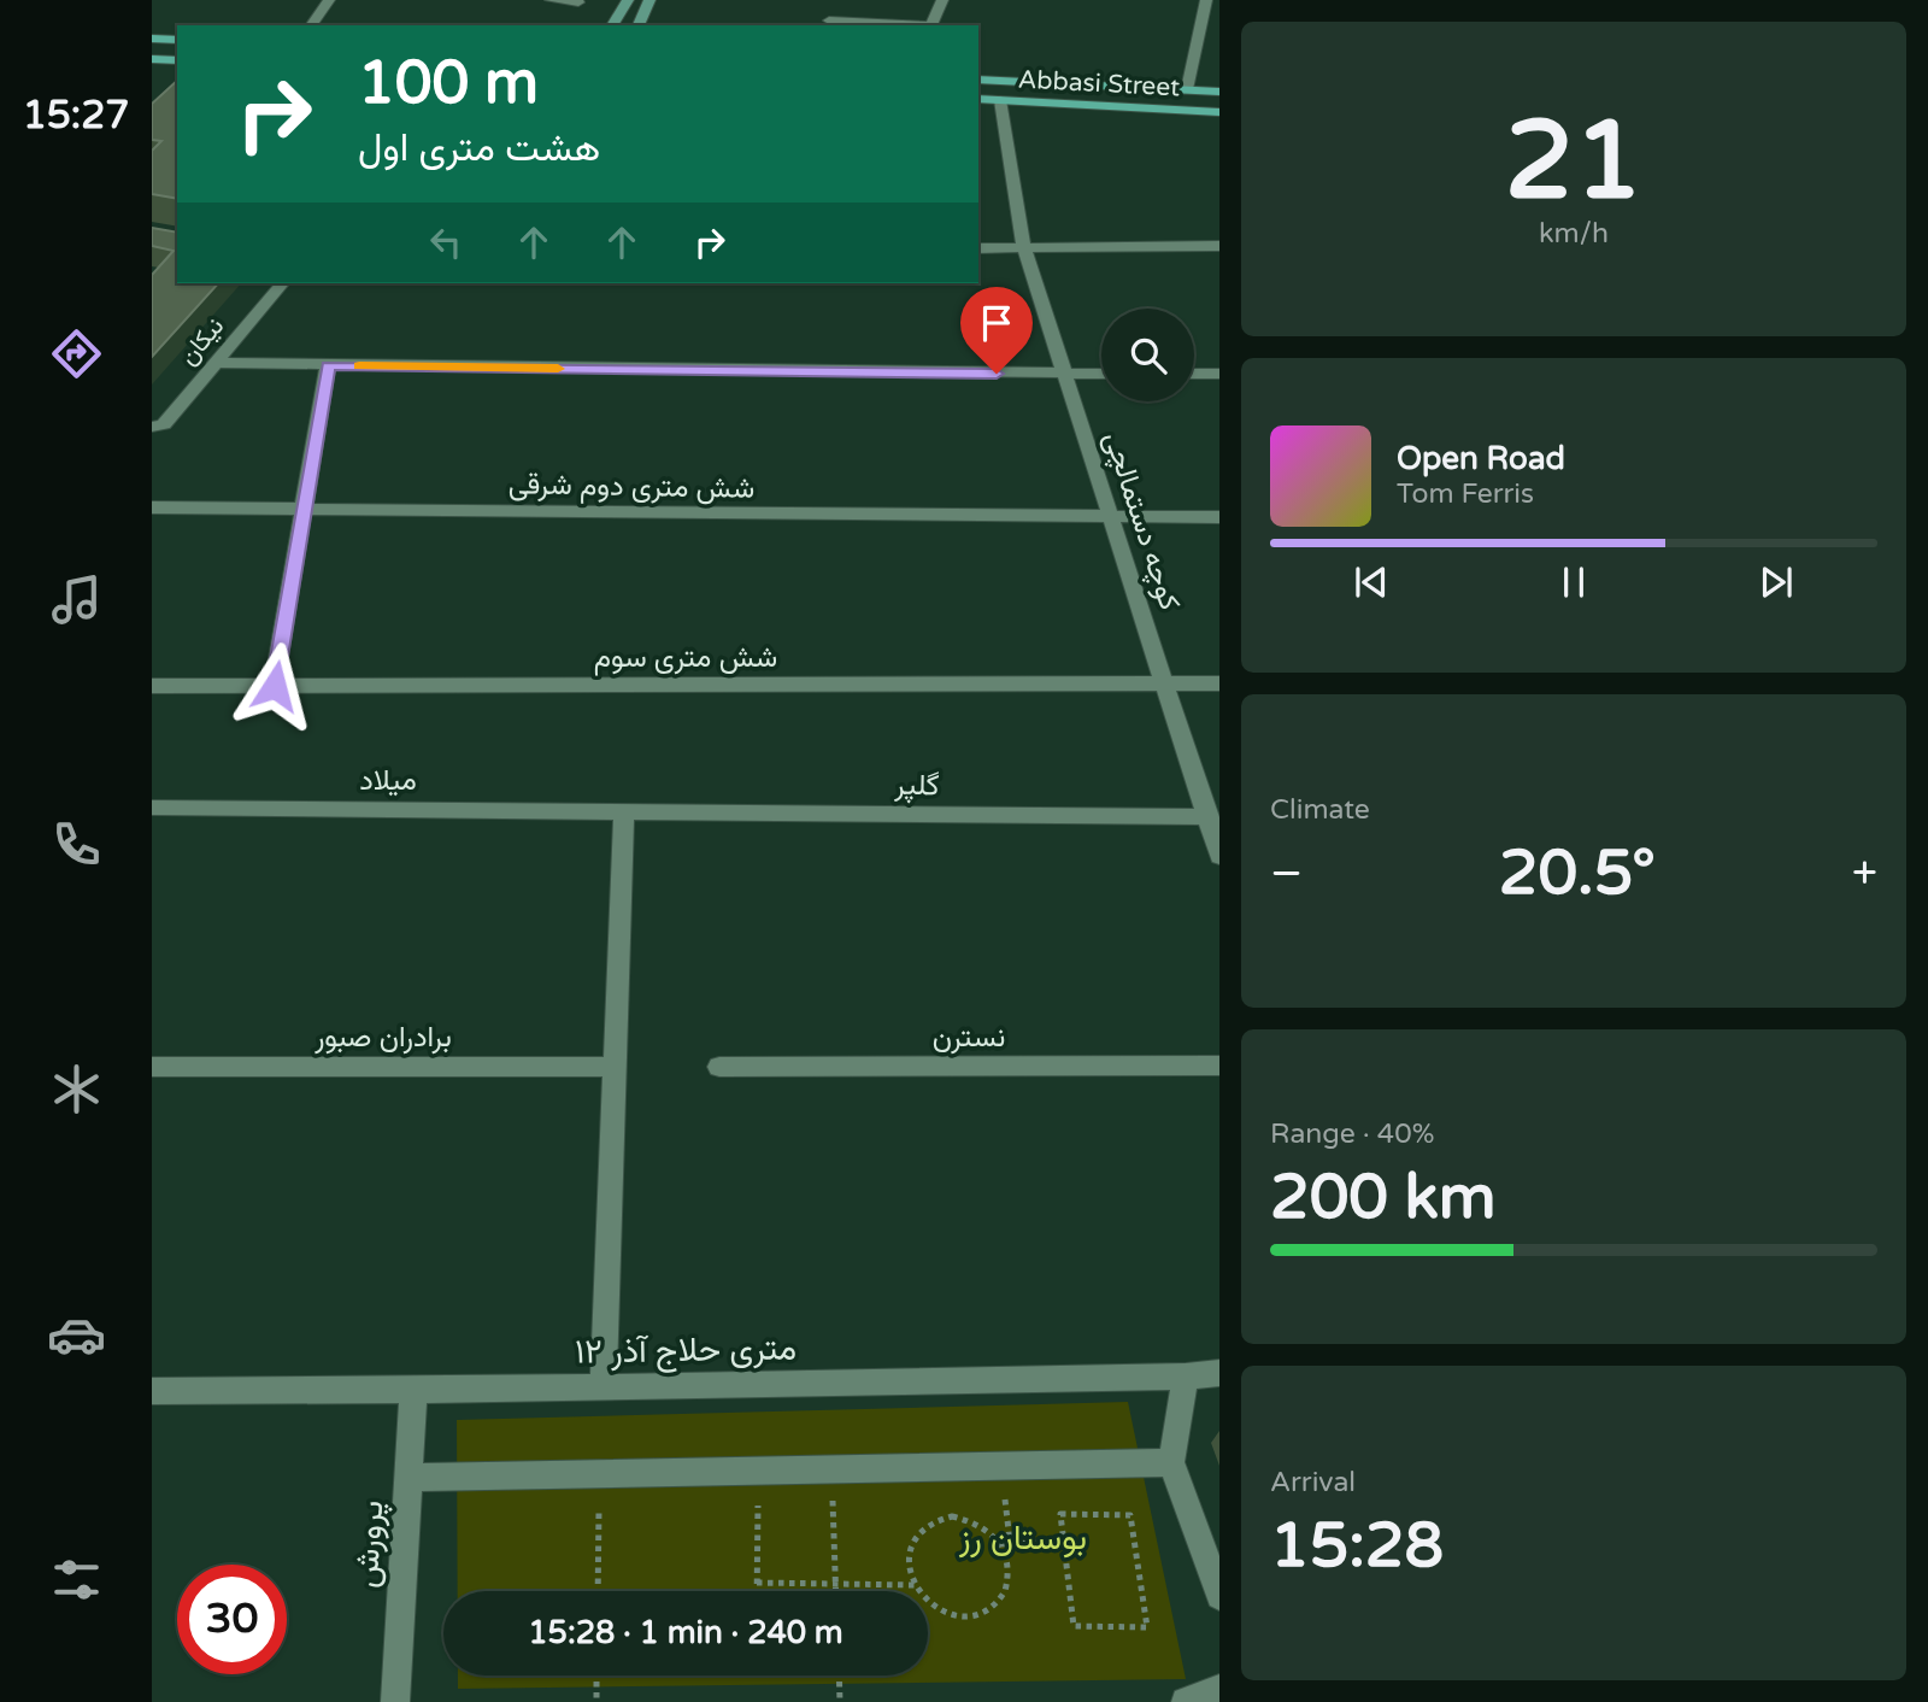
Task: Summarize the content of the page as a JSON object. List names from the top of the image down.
{
  "streets": {
    "main road": ["Abbasi Street"],
    "street": [
      "نیکان",
      "شش متری دوم شرقی",
      "کوچه دستمالچی",
      "شش متری سوم",
      "میلاد",
      "گلپر",
      "برادران صبور",
      "نسترن",
      "۱۲ متری حلاج آذر",
      "پرورش"
    ]
  },
  "crossings": [
    ["Abbasi Street", "کوچه دستمالچی"],
    ["شش متری دوم شرقی", "کوچه دستمالچی"],
    ["کوچه دستمالچی", "شش متری سوم"],
    ["کوچه دستمالچی", "گلپر"],
    ["میلاد", "گلپر"],
    ["۱۲ متری حلاج آذر", "پرورش"]
  ],
  "parks": ["بوستان رز"],
  "page": {
    "tabs": "15:27",
    "tile": [
      ["21", "km/h"],
      "Climate",
      ["Range · 40%", "200 km"],
      ["Arrival", "15:28"]
    ],
    "turn": ["100 m", "هشت متری اول"],
    "song": ["Open Road", "Tom Ferris"],
    "heat": ["−", "20.5°", "+"],
    "limit": "30",
    "trip": "15:28 · 1 min · 240 m"
  }
}
